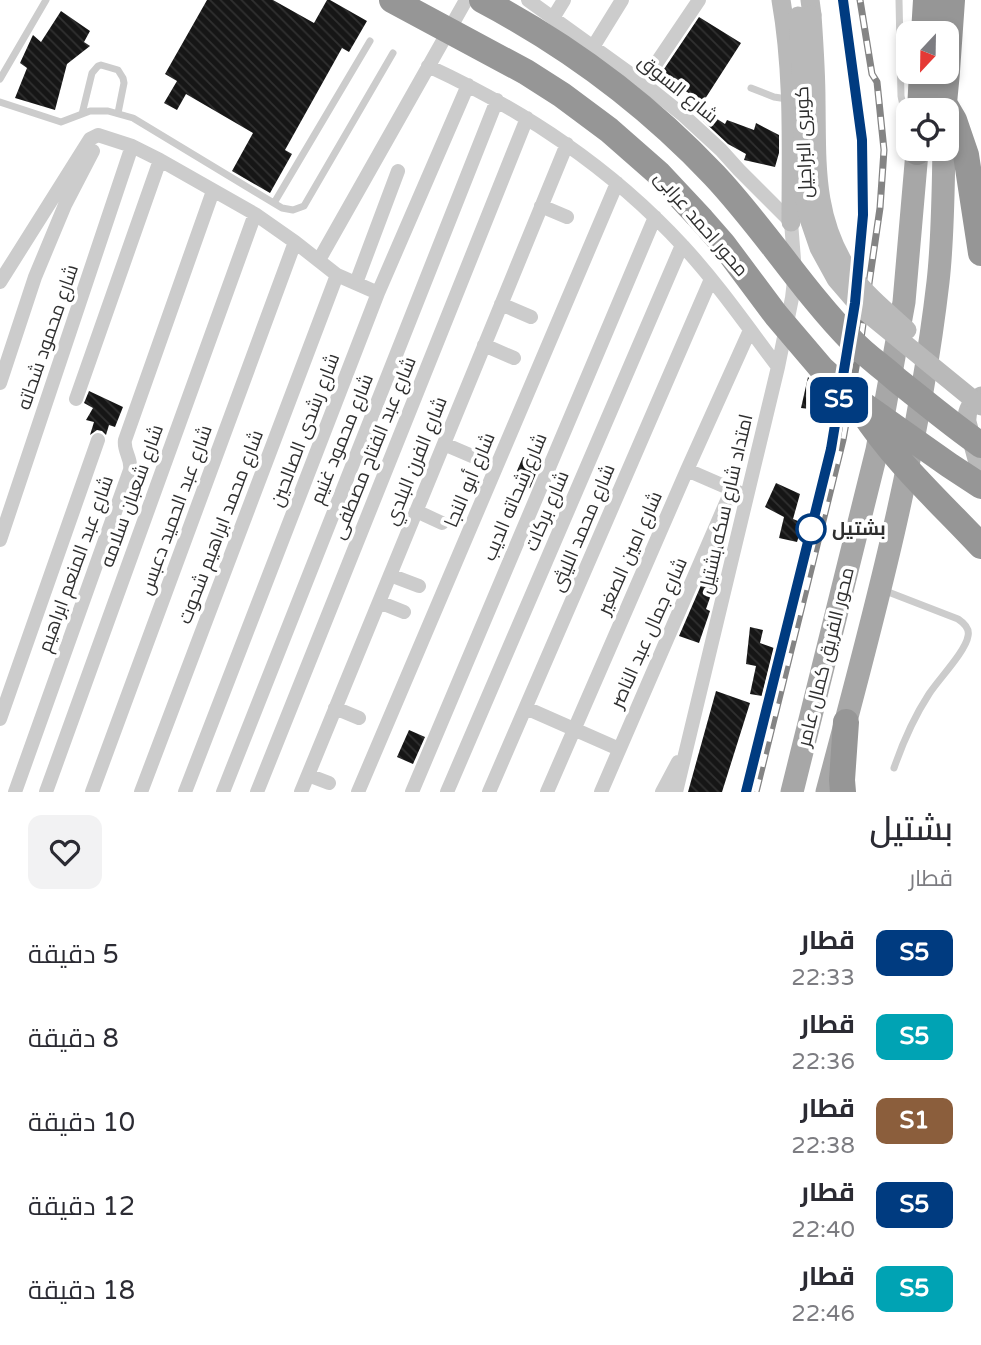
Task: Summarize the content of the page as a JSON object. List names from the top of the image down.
{
  "streets": {
    "highway": ["محور احمد عرابى"],
    "main road": ["محور الفريق كمال عامر"],
    "street": [
      "شارع السوق",
      "كوبرى البراجيل",
      "شارع محمود شحاته",
      "شارع رشدى الصالحين",
      "شارع محمود غنيم",
      "شارع عبد الفتاح مصطفى",
      "شارع الفرن البلدي",
      "شارع أبو النجا",
      "شارع شعبان سلامه",
      "شارع شحاته الديب",
      "امتداد شارع سكه بشتيل",
      "شارع عبد الحميد دعبس",
      "شارع بركات",
      "شارع محمد ابراهيم شحوت",
      "شارع محمد الليثى",
      "شارع امين الصغير",
      "شارع عبد المنعم ابراهيم",
      "شارع جمال عبد الناصر"
    ]
  },
  "crossings": [
    ["شارع السوق", "امتداد شارع سكه بشتيل"]
  ],
  "places": ["بشتيل"],
  "north": "bottom",
  "page": {
    "on_map": "S5",
    "heading": ["بشتيل", "قطار"],
    "list": [
      {
        "mark": "S5",
        "name": "قطار",
        "note": "22:33",
        "value": "5 دقيقة"
      },
      {
        "mark": "S5",
        "name": "قطار",
        "note": "22:36",
        "value": "8 دقيقة"
      },
      {
        "mark": "S1",
        "name": "قطار",
        "note": "22:38",
        "value": "10 دقيقة"
      },
      {
        "mark": "S5",
        "name": "قطار",
        "note": "22:40",
        "value": "12 دقيقة"
      },
      {
        "mark": "S5",
        "name": "قطار",
        "note": "22:46",
        "value": "18 دقيقة"
      }
    ]
  }
}
